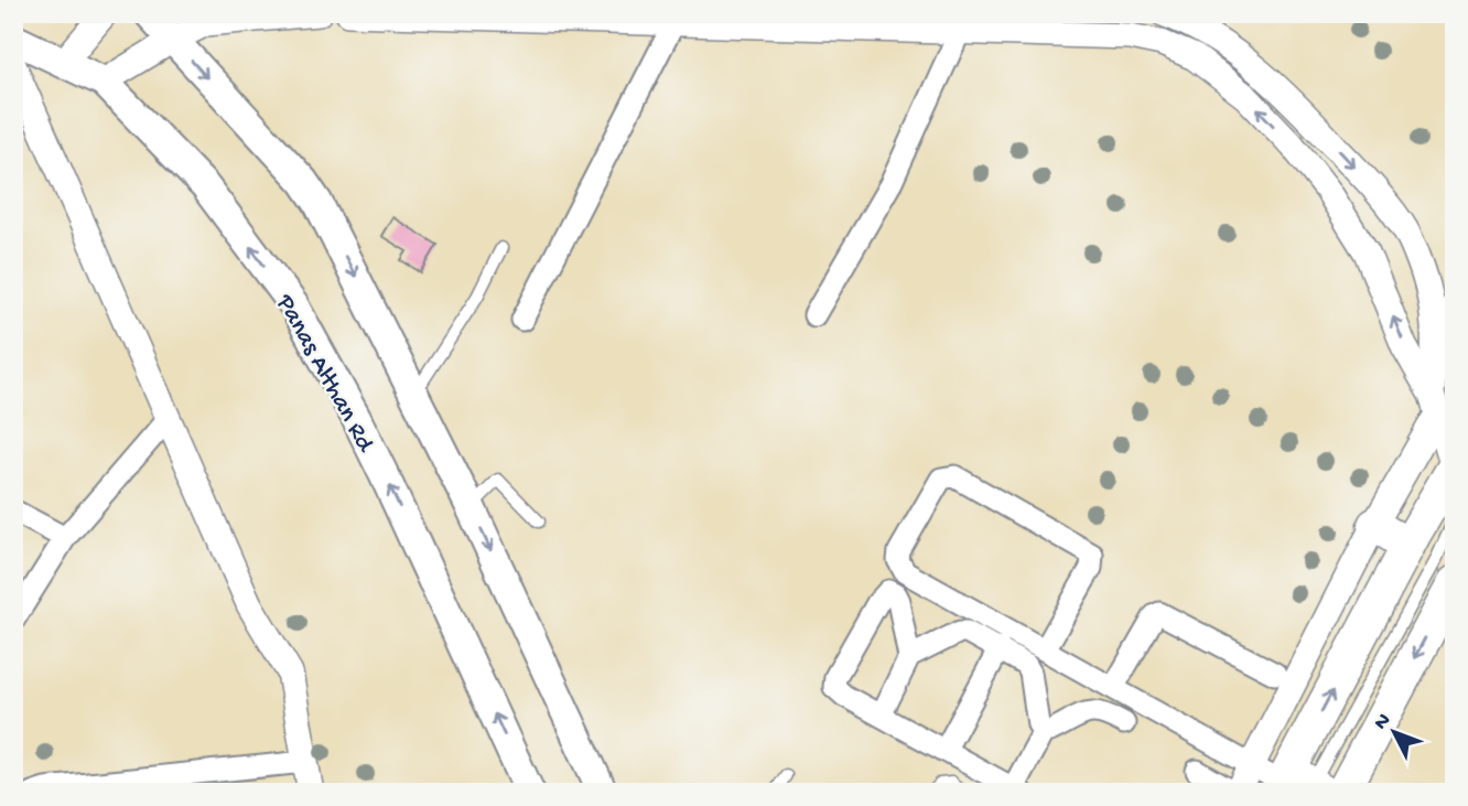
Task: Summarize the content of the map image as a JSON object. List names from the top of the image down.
{
  "streets": {
    "main road": ["Panas Althan Rd"]
  },
  "north": "top left"
}
